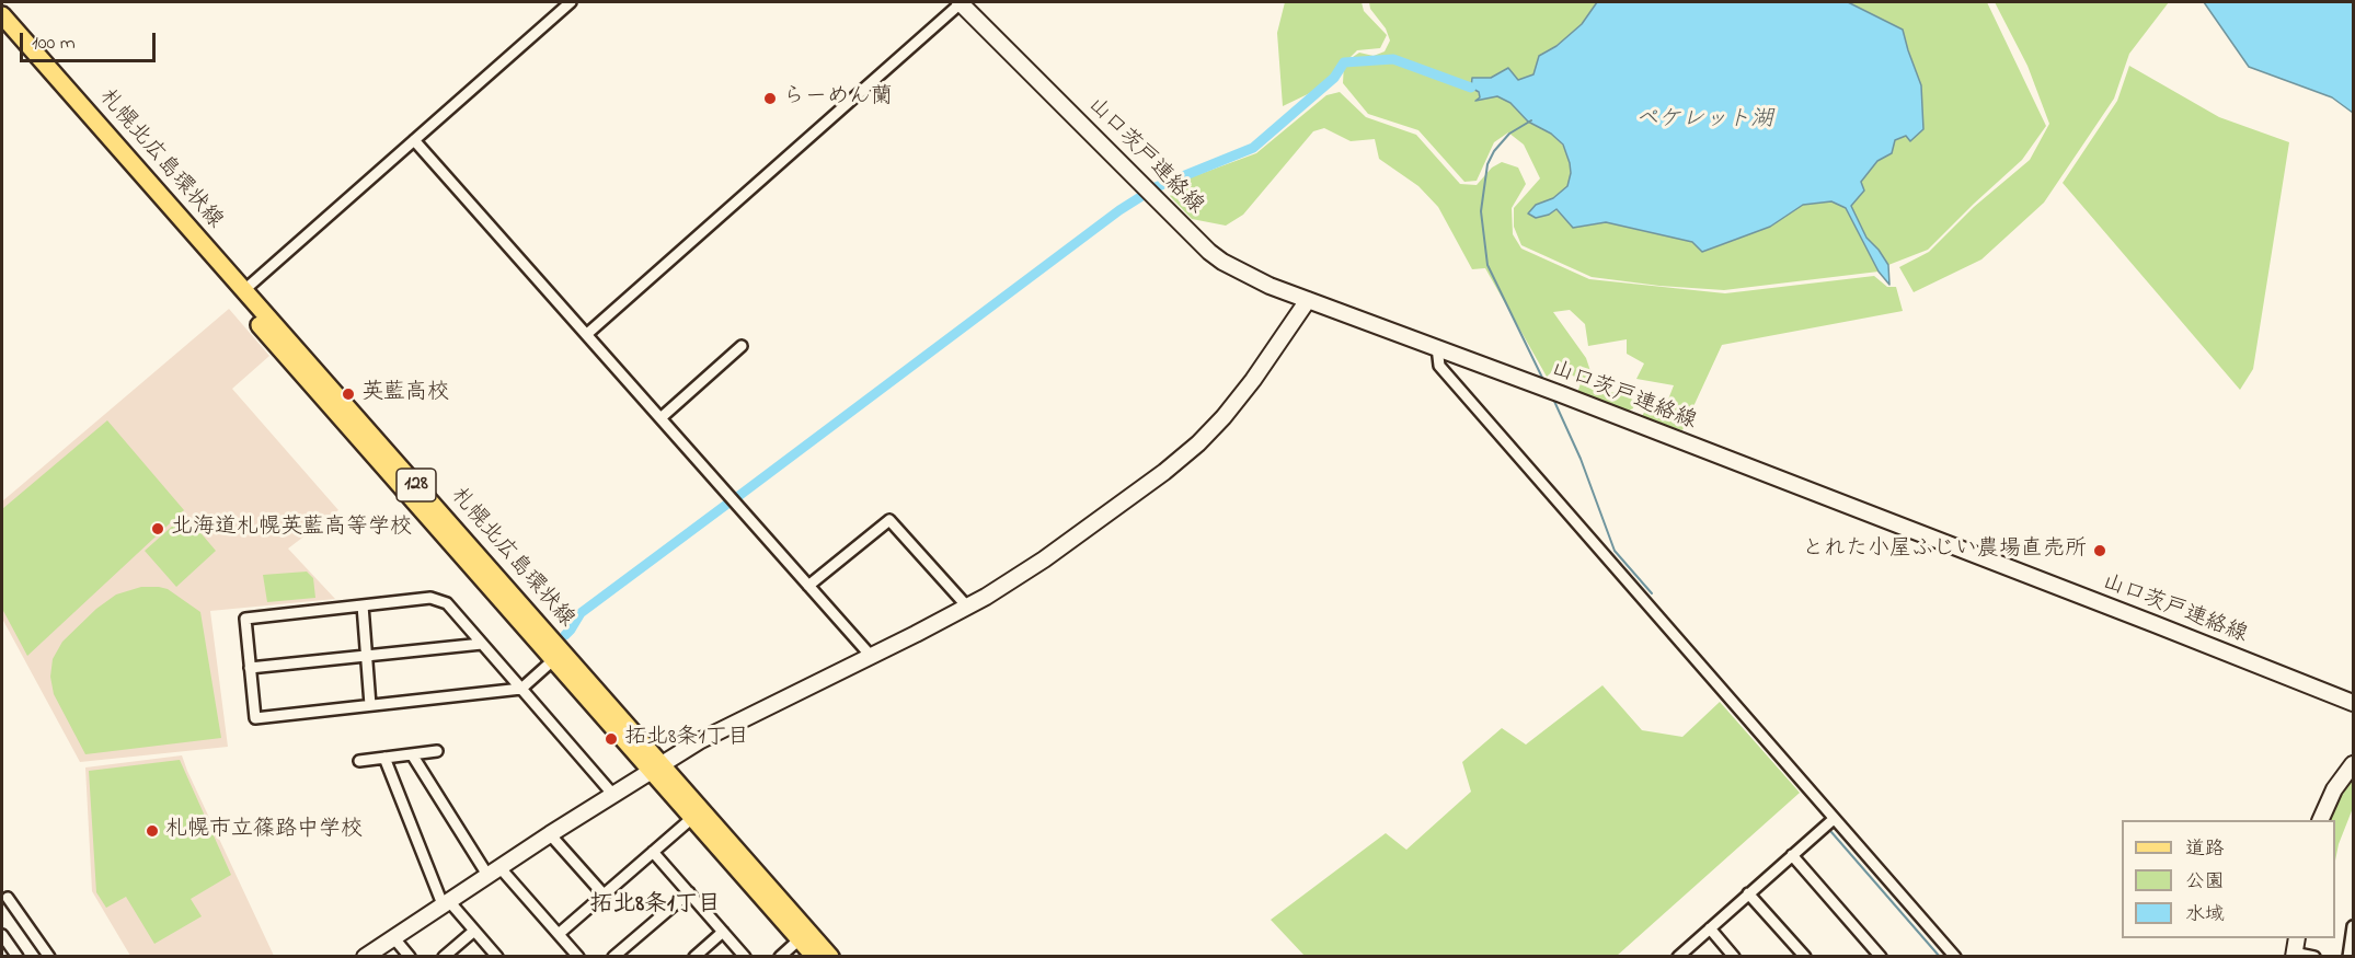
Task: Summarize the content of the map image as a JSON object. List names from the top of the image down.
{
  "streets": {
    "main road": ["札幌北広島環状線", "128"],
    "street": ["山口茨戸連絡線"]
  },
  "districts": ["拓北8条1丁目"],
  "water": ["ペケレット湖"],
  "places": [
    "らーめん蘭",
    "英藍高校",
    "北海道札幌英藍高等学校",
    "とれた小屋ふじい農場直売所",
    "拓北8条1丁目",
    "札幌市立篠路中学校"
  ],
  "legend": ["道路", "公園", "水域"],
  "scale_bar": "100 m"
}
